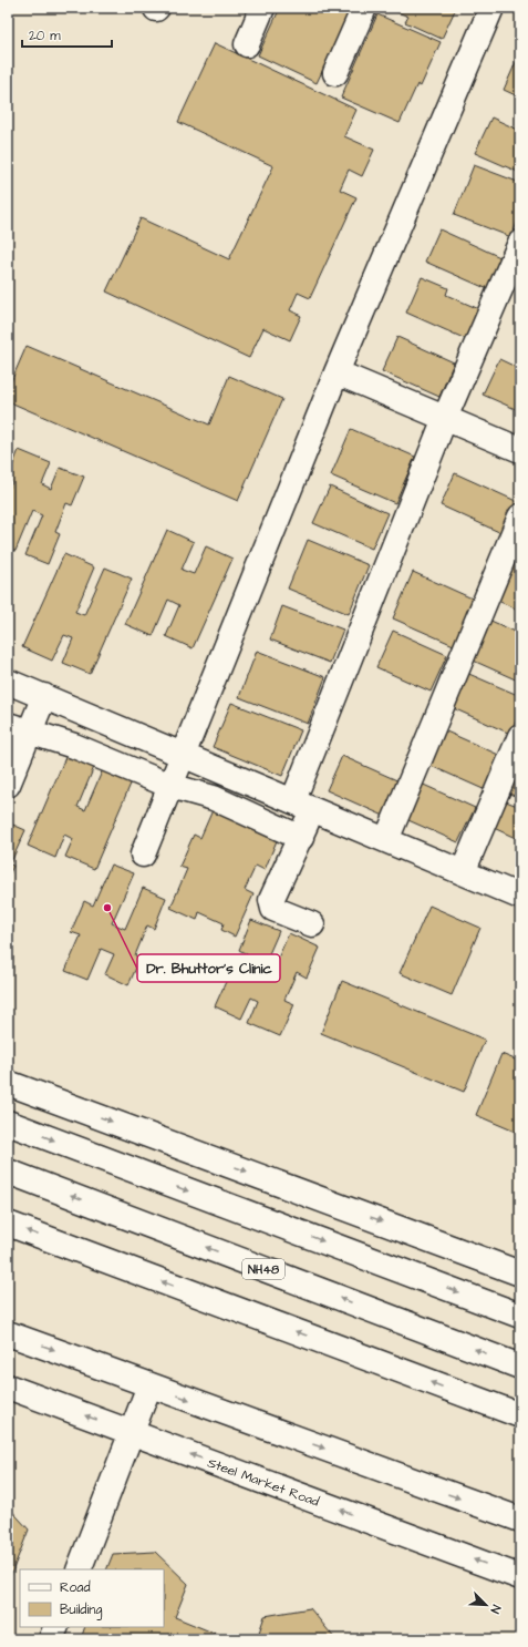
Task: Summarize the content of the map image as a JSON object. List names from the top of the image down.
{
  "streets": {
    "main road": ["NH48", "Steel Market Road"]
  },
  "places": ["Dr. Bhuttor's Clinic"],
  "legend": ["Road", "Building"],
  "scale_bar": "20 m",
  "north": "bottom right"
}
